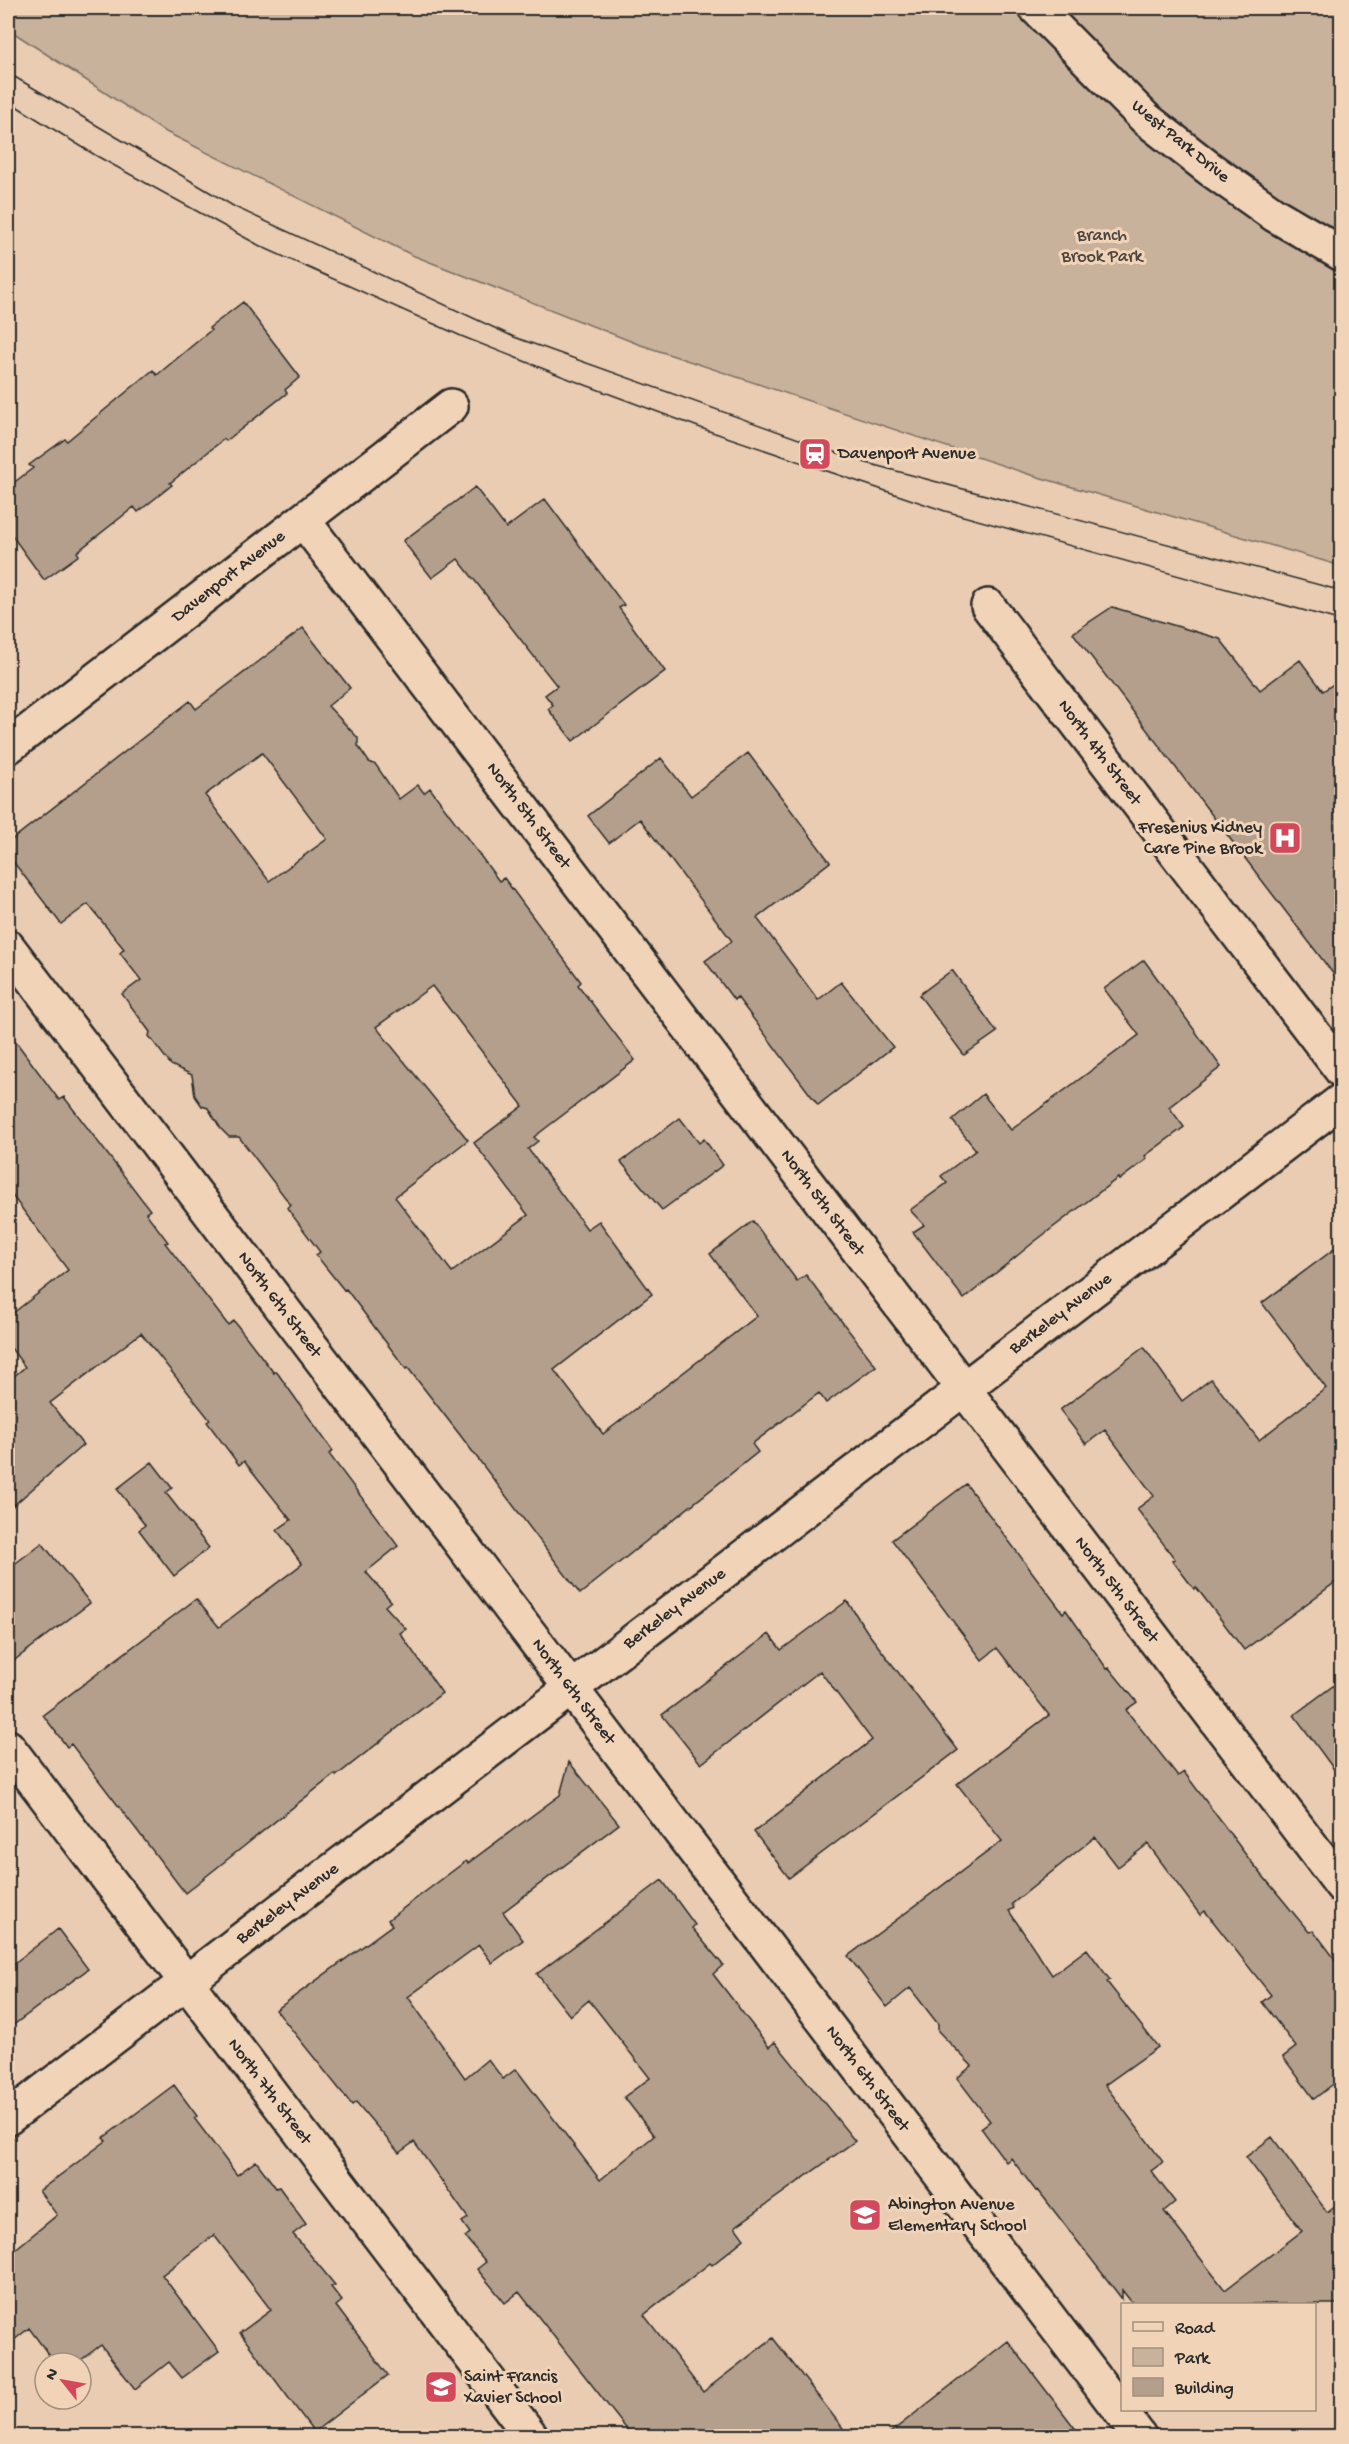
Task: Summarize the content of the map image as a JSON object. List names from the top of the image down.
{
  "streets": {
    "street": [
      "West Park Drive",
      "Davenport Avenue",
      "North 4th Street",
      "North 5th Street",
      "North 6th Street",
      "Berkeley Avenue",
      "North 7th Street"
    ]
  },
  "crossings": [
    ["Davenport Avenue", "North 5th Street"],
    ["North 5th Street", "Berkeley Avenue"],
    ["North 6th Street", "Berkeley Avenue"],
    ["Berkeley Avenue", "North 7th Street"]
  ],
  "parks": ["Branch Brook Park"],
  "places": {
    "station": ["Davenport Avenue"],
    "hospital": ["Fresenius Kidney Care Pine Brook"],
    "school or university": ["Abington Avenue Elementary School", "Saint Francis Xavier School"]
  },
  "legend": ["Road", "Park", "Building"],
  "north": "top left"
}
